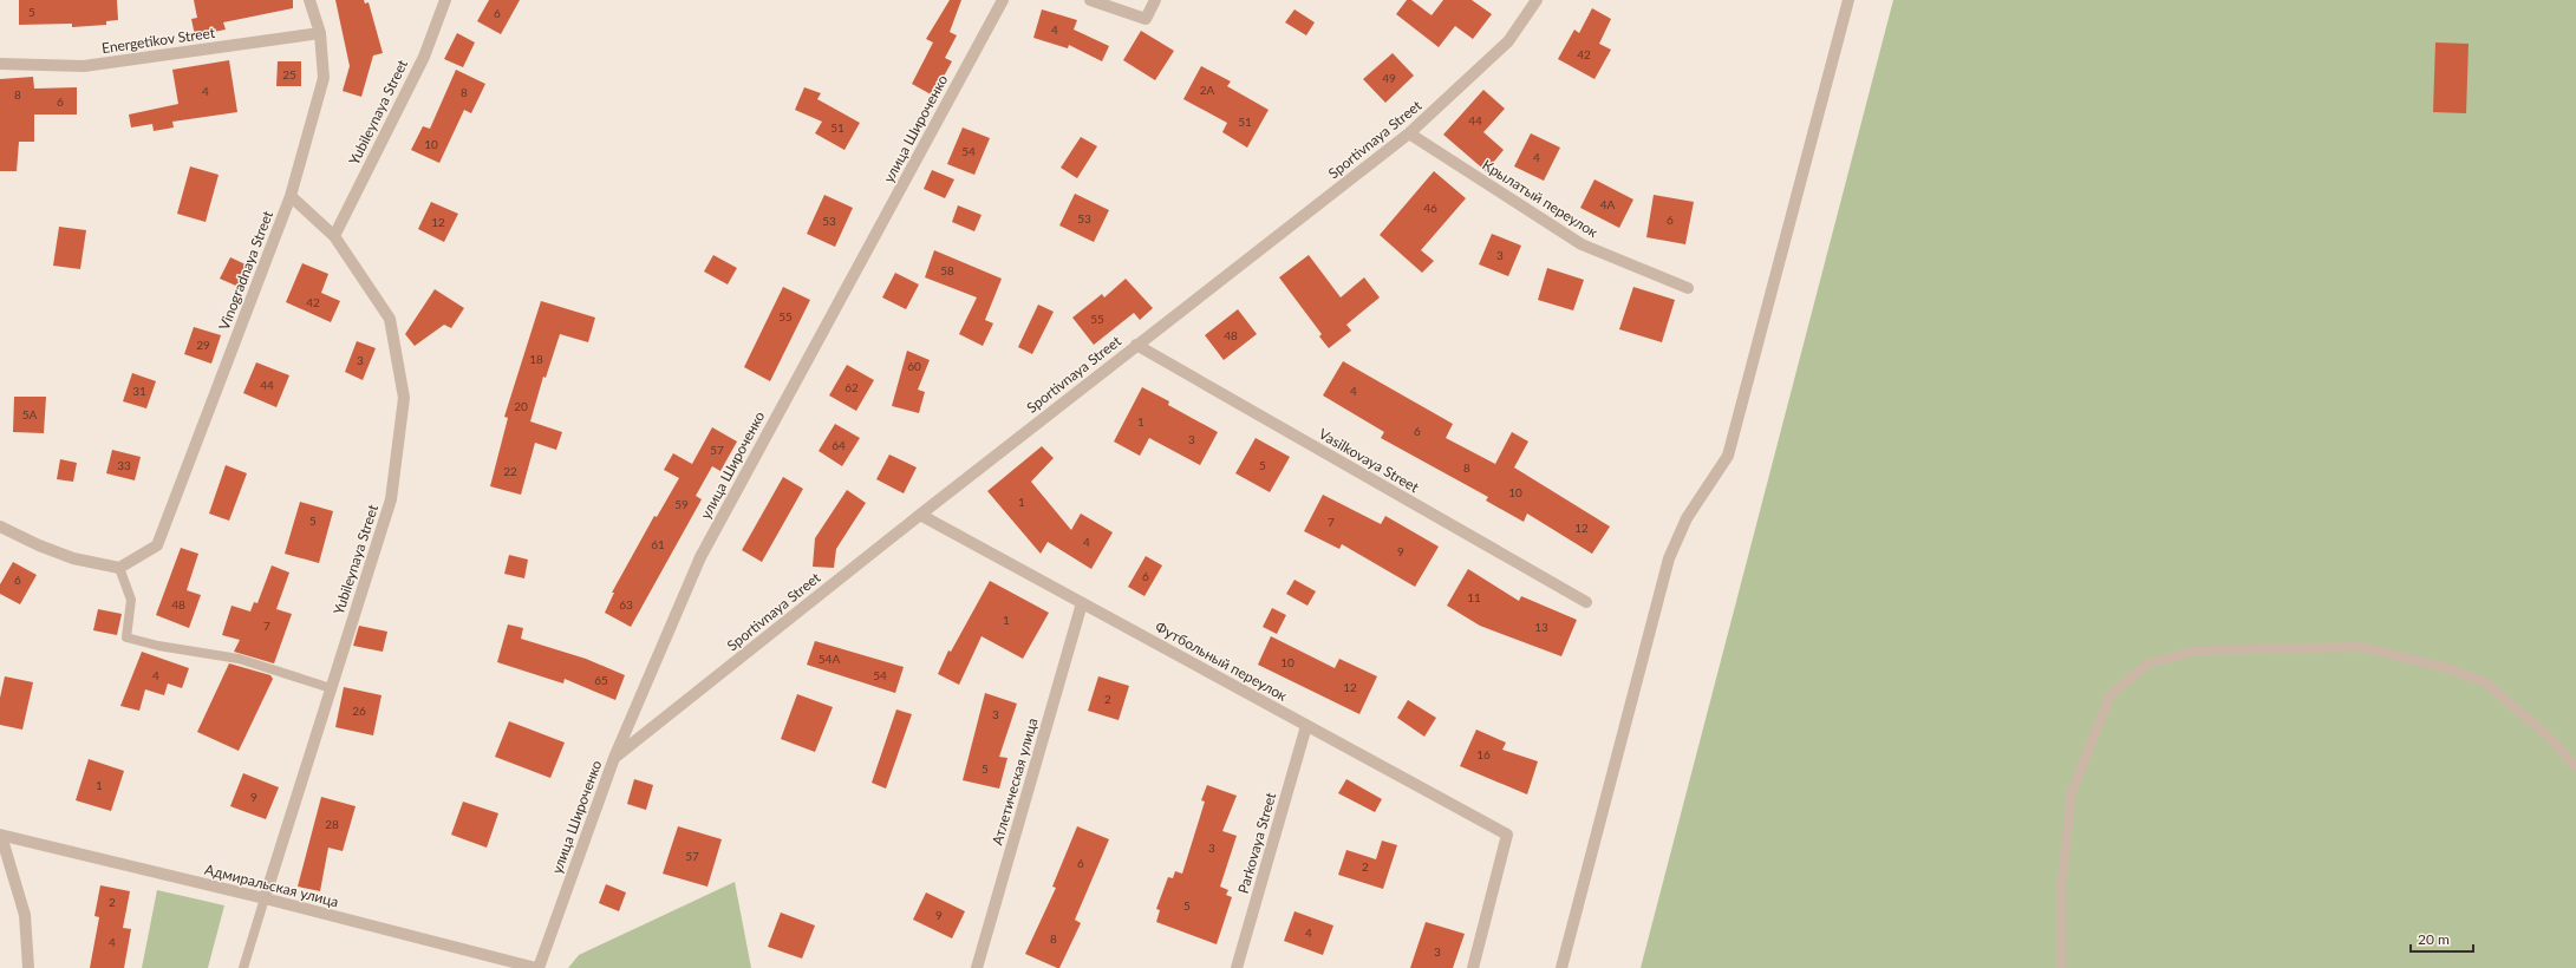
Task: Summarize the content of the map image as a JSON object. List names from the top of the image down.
{
  "streets": {
    "street": [
      "Energetikov Street",
      "Yubileynaya Street",
      "улица Широченко",
      "Sportivnaya Street",
      "Крылатый переулок",
      "Vinogradnaya Street",
      "Vasilkovaya Street",
      "Футбольный переулок",
      "Атлетическая улица",
      "Parkovaya Street",
      "Адмиральская улица"
    ]
  },
  "crossings": [
    ["Energetikov Street", "Vinogradnaya Street"],
    ["Yubileynaya Street", "Vinogradnaya Street"],
    ["Yubileynaya Street", "Адмиральская улица"],
    ["улица Широченко", "Sportivnaya Street"],
    ["улица Широченко", "Адмиральская улица"],
    ["Sportivnaya Street", "Крылатый переулок"],
    ["Sportivnaya Street", "Vasilkovaya Street"],
    ["Sportivnaya Street", "Футбольный переулок"],
    ["Футбольный переулок", "Атлетическая улица"],
    ["Футбольный переулок", "Parkovaya Street"]
  ],
  "house_numbers": [
    "5",
    "6",
    "4",
    "42",
    "25",
    "49",
    "2А",
    "4",
    "8",
    "8",
    "6",
    "44",
    "51",
    "51",
    "10",
    "54",
    "4",
    "4А",
    "46",
    "53",
    "6",
    "53",
    "12",
    "3",
    "58",
    "42",
    "55",
    "55",
    "48",
    "29",
    "18",
    "3",
    "60",
    "44",
    "62",
    "31",
    "4",
    "20",
    "5А",
    "1",
    "6",
    "3",
    "64",
    "57",
    "33",
    "5",
    "8",
    "22",
    "10",
    "1",
    "59",
    "5",
    "7",
    "12",
    "4",
    "61",
    "9",
    "6",
    "6",
    "11",
    "48",
    "63",
    "1",
    "7",
    "13",
    "54А",
    "10",
    "4",
    "54",
    "65",
    "12",
    "2",
    "26",
    "3",
    "16",
    "5",
    "1",
    "9",
    "28",
    "3",
    "57",
    "6",
    "2",
    "2",
    "5",
    "9",
    "4",
    "8",
    "4",
    "3"
  ],
  "scale_bar": "20 m"
}
